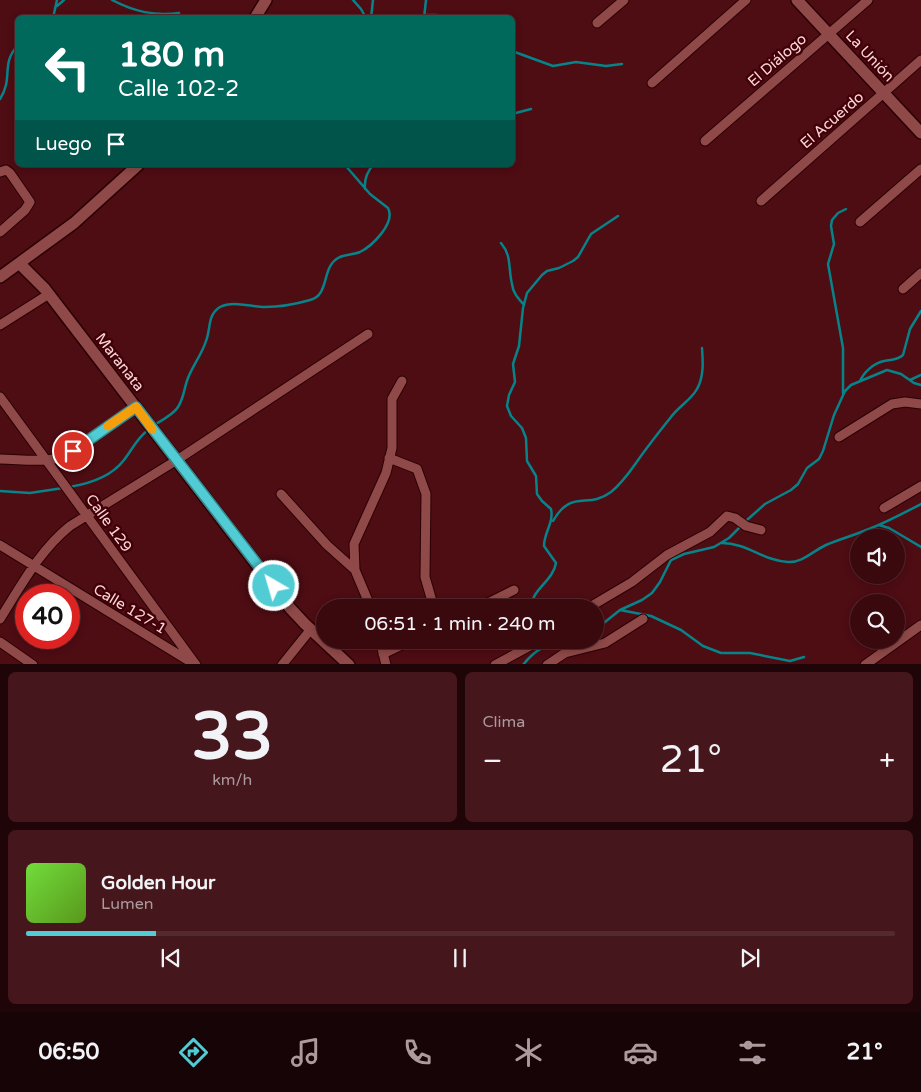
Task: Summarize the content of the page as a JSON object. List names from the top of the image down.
{
  "streets": {
    "street": [
      "La Unión",
      "El Diálogo",
      "El Acuerdo",
      "Maranata",
      "Calle 129",
      "Calle 127-1"
    ]
  },
  "crossings": [
    ["La Unión", "El Diálogo"],
    ["La Unión", "El Acuerdo"],
    ["Calle 129", "Calle 127-1"]
  ],
  "page": {
    "turn": ["180 m", "Calle 102-2"],
    "then": "Luego",
    "limit": "40",
    "trip": "06:51 · 1 min · 240 m",
    "tile": [
      ["33", "km/h"],
      "Clima"
    ],
    "heat": ["−", "21°", "+"],
    "song": ["Golden Hour", "Lumen"],
    "tabs": ["06:50", "21°"]
  }
}
